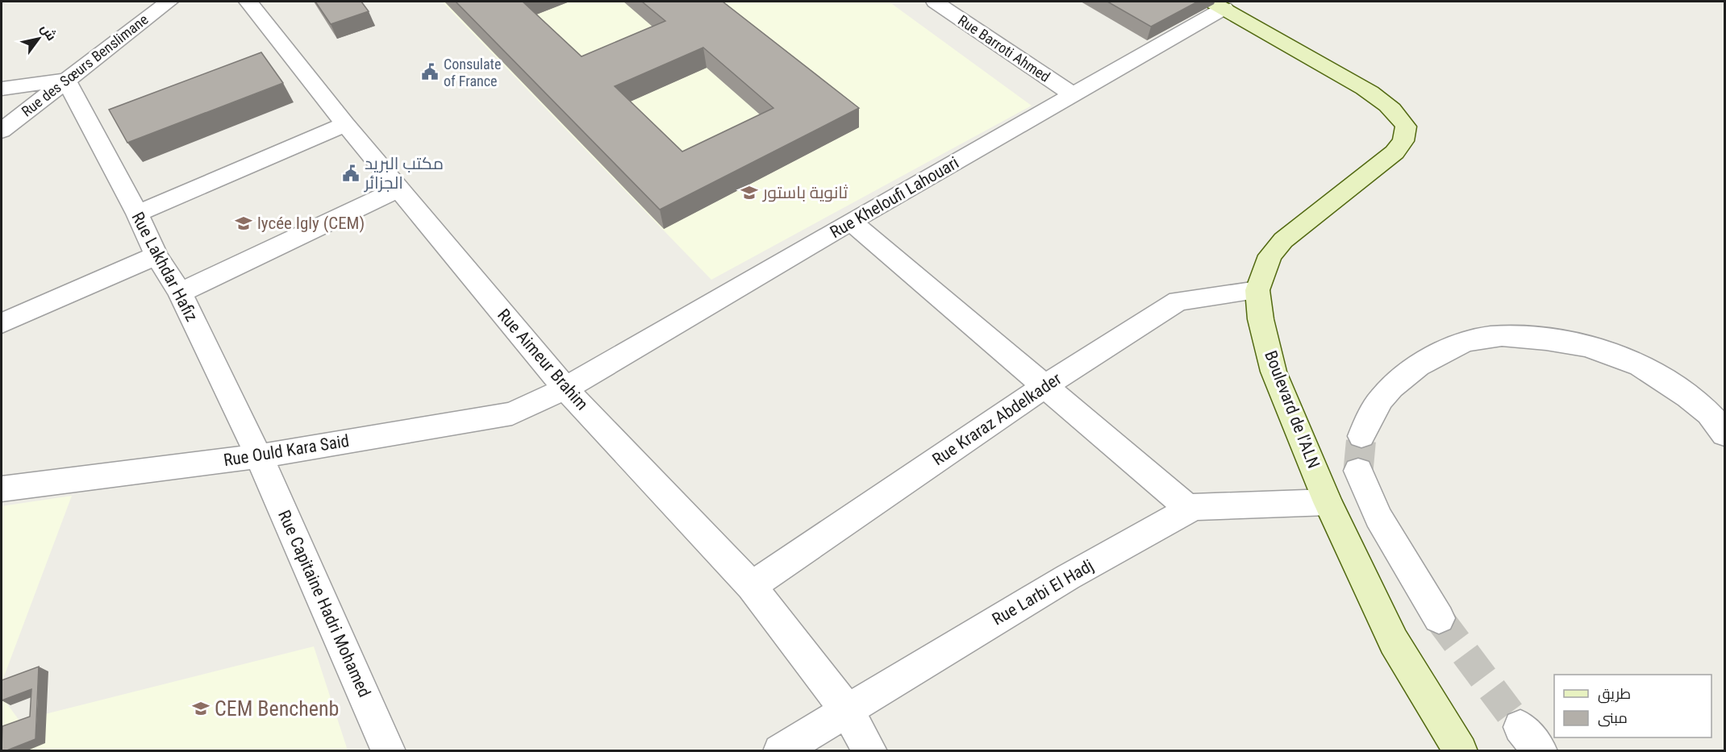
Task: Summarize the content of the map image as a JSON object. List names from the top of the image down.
{
  "streets": {
    "main road": ["Boulevard de l'ALN"],
    "street": [
      "Rue Barroti Ahmed",
      "Rue des Sœurs Benslimane",
      "Rue Kheloufi Lahouari",
      "Rue Lakhdar Hafiz",
      "Rue Aimeur Brahim",
      "Rue Kraraz Abdelkader",
      "Rue Ould Kara Said",
      "Rue Larbi El Hadj",
      "Rue Capitaine Hadri Mohamed"
    ]
  },
  "crossings": [
    ["Rue Barroti Ahmed", "Rue Kheloufi Lahouari"],
    ["Rue des Sœurs Benslimane", "Rue Lakhdar Hafiz"],
    ["Rue Kheloufi Lahouari", "Rue Aimeur Brahim"],
    ["Rue Kheloufi Lahouari", "Boulevard de l'ALN"],
    ["Rue Kheloufi Lahouari", "Rue Ould Kara Said"],
    ["Rue Lakhdar Hafiz", "Rue Ould Kara Said"],
    ["Rue Lakhdar Hafiz", "Rue Capitaine Hadri Mohamed"],
    ["Rue Aimeur Brahim", "Rue Kraraz Abdelkader"],
    ["Rue Aimeur Brahim", "Rue Ould Kara Said"],
    ["Rue Aimeur Brahim", "Rue Larbi El Hadj"],
    ["Boulevard de l'ALN", "Rue Kraraz Abdelkader"],
    ["Boulevard de l'ALN", "Rue Larbi El Hadj"],
    ["Rue Ould Kara Said", "Rue Capitaine Hadri Mohamed"]
  ],
  "places": {
    "public building": ["Consulate of France", "مكتب البريد الجزائر"],
    "school or university": ["ثانوية باستور", "lycée Igly (CEM)", "CEM Benchenb"]
  },
  "legend": ["طريق", "مبنى"],
  "north": "top right"
}
